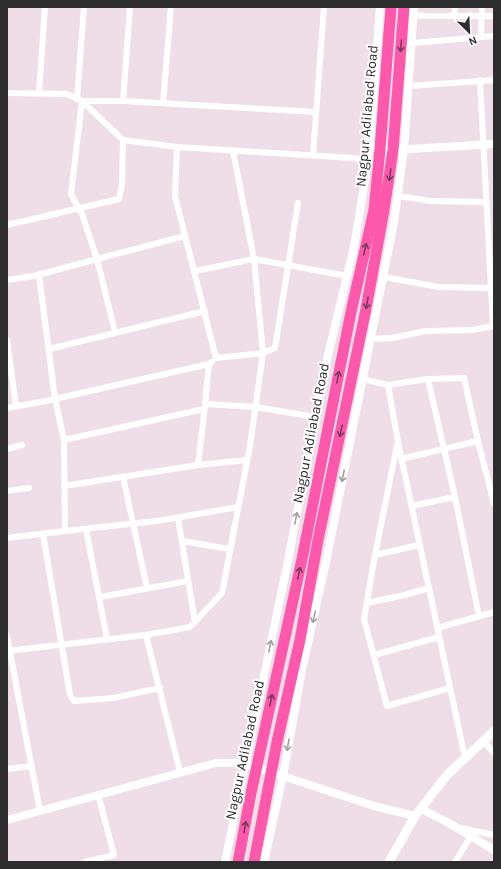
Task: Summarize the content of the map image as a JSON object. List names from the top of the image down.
{
  "streets": {
    "highway": ["Nagpur Adilabad Road"]
  },
  "north": "bottom right"
}
